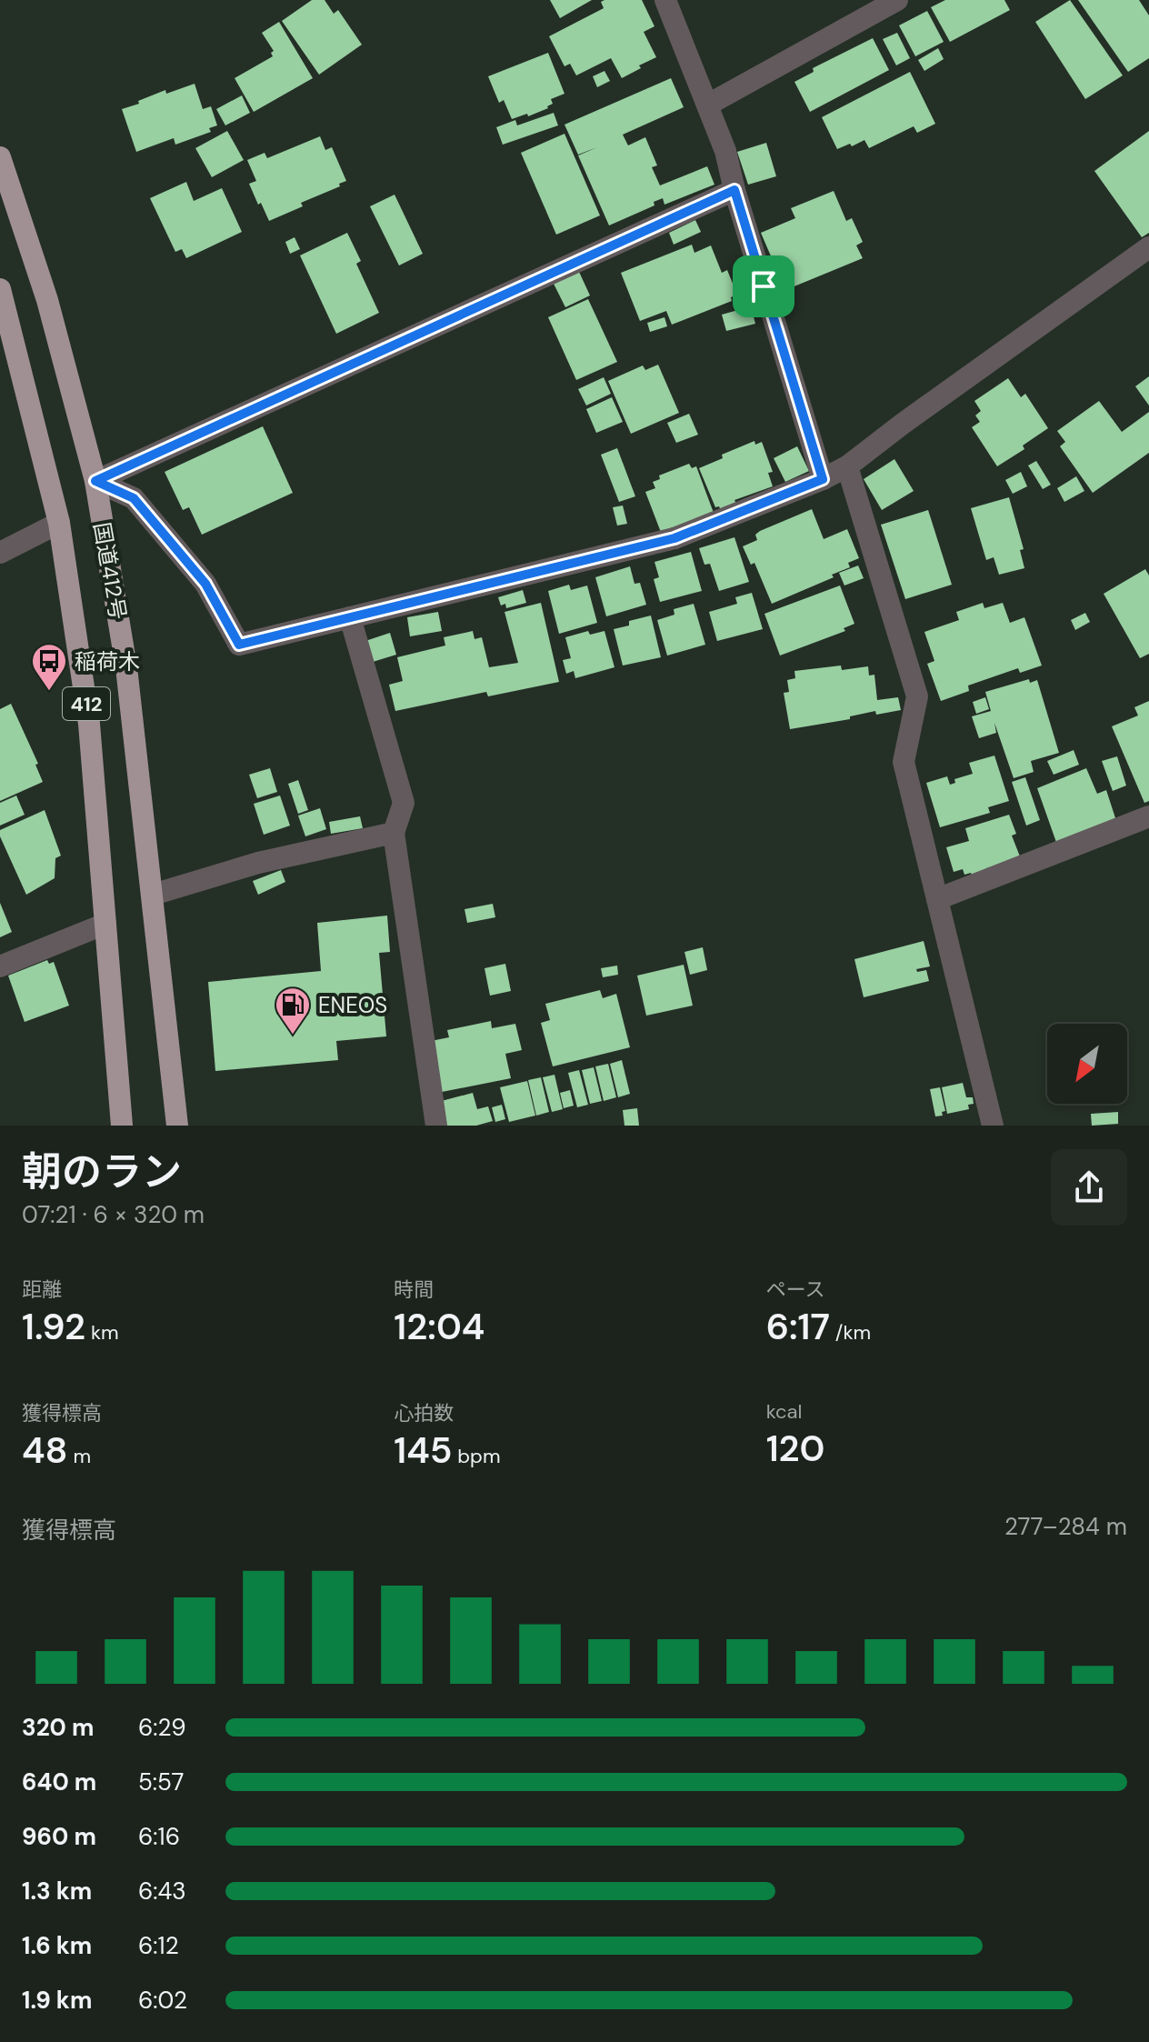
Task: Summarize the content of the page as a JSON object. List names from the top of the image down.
{
  "streets": {
    "highway": ["国道412号", "412"]
  },
  "places": {
    "bus stop": ["稲荷木"],
    "fuel station": ["ENEOS"]
  },
  "north": "bottom left",
  "page": {
    "heading": ["朝のラン", "07:21 · 6 × 320 m"],
    "stats": [
      ["距離", "1.92 km"],
      ["時間", "12:04"],
      ["ペース", "6:17 /km"],
      ["獲得標高", "48 m"],
      ["心拍数", "145 bpm"],
      ["kcal", "120"]
    ],
    "chart": ["獲得標高", "277–284 m"],
    "list": [
      {
        "name": "320 m",
        "note": "6:29"
      },
      {
        "name": "640 m",
        "note": "5:57"
      },
      {
        "name": "960 m",
        "note": "6:16"
      },
      {
        "name": "1.3 km",
        "note": "6:43"
      },
      {
        "name": "1.6 km",
        "note": "6:12"
      },
      {
        "name": "1.9 km",
        "note": "6:02"
      }
    ]
  }
}
